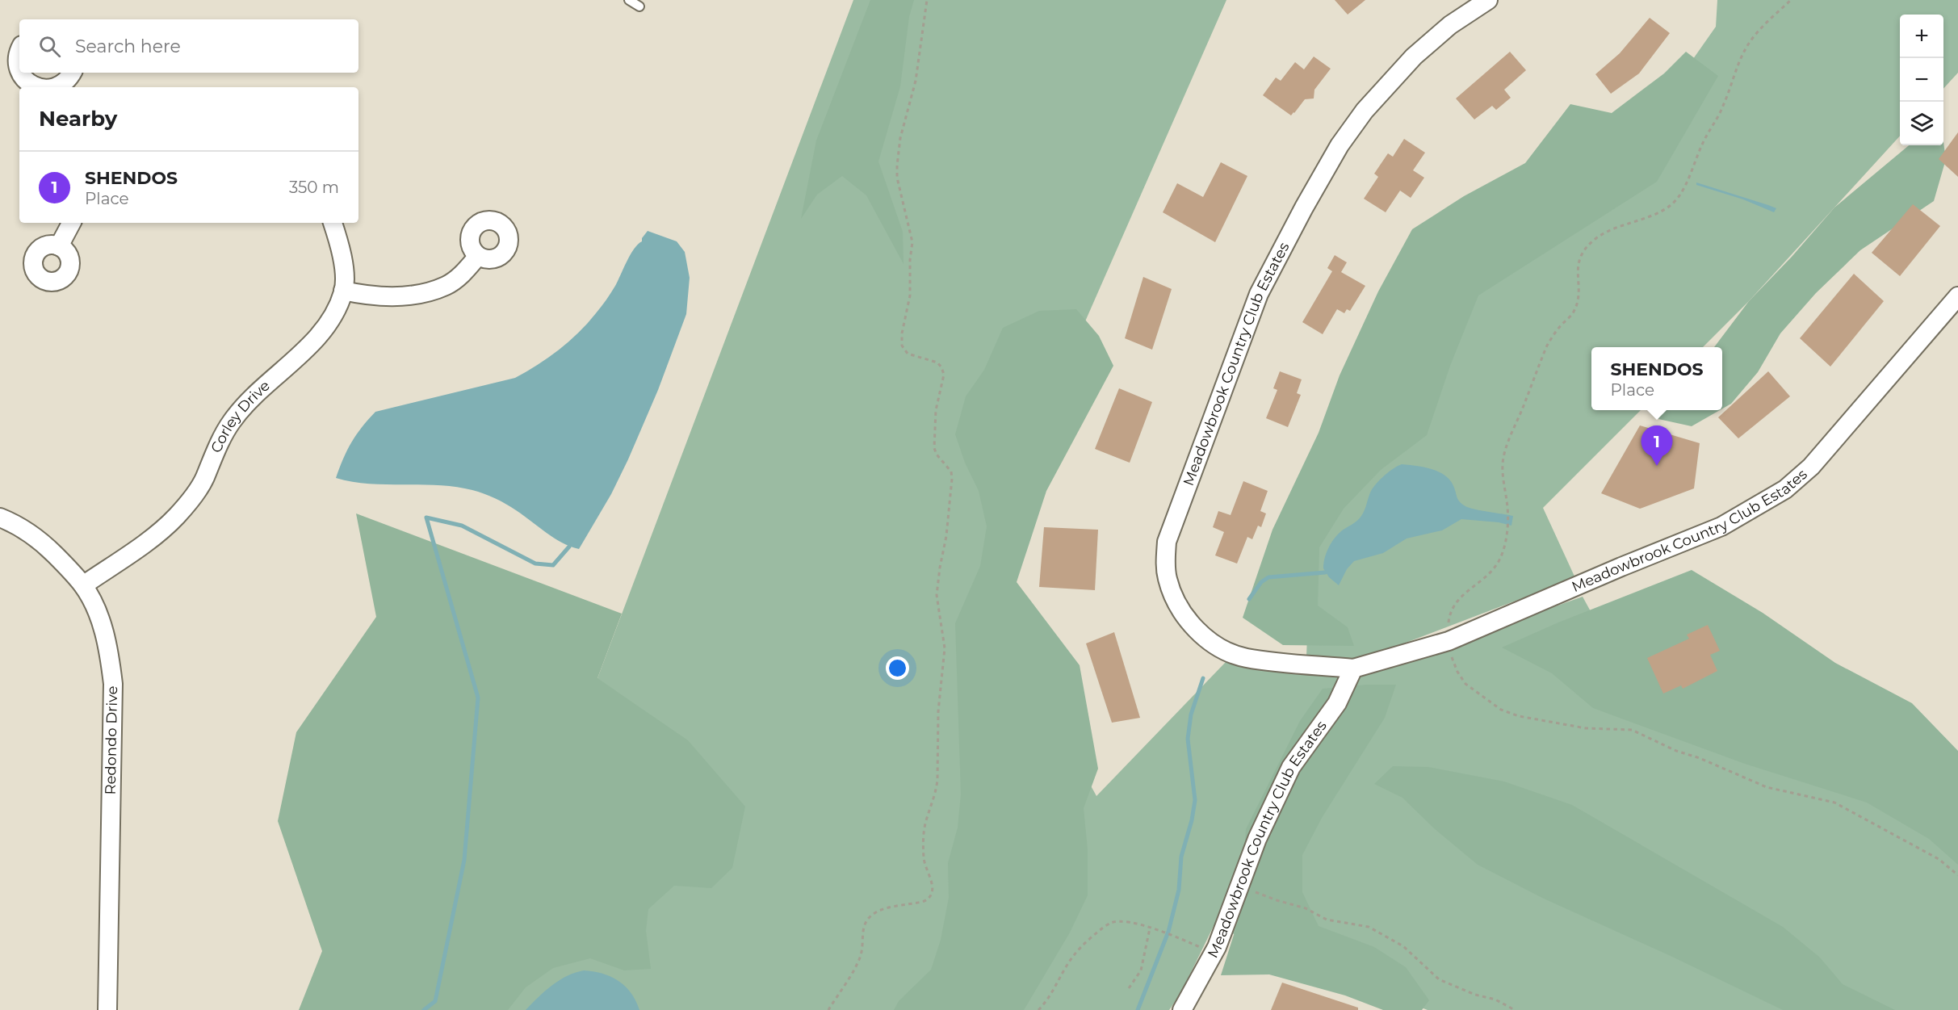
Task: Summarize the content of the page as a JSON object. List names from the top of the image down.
{
  "streets": {
    "street": ["Meadowbrook Country Club Estates", "Corley Drive", "Redondo Drive"]
  },
  "crossings": [
    ["Corley Drive", "Redondo Drive"]
  ],
  "page": {
    "map_buttons": ["+", "−"],
    "search": "Search here",
    "heading": "Nearby",
    "list": [
      {
        "mark": "1",
        "name": "SHENDOS",
        "note": "Place",
        "value": "350 m"
      }
    ],
    "popup": ["SHENDOS", "Place"],
    "pins": "1"
  }
}
